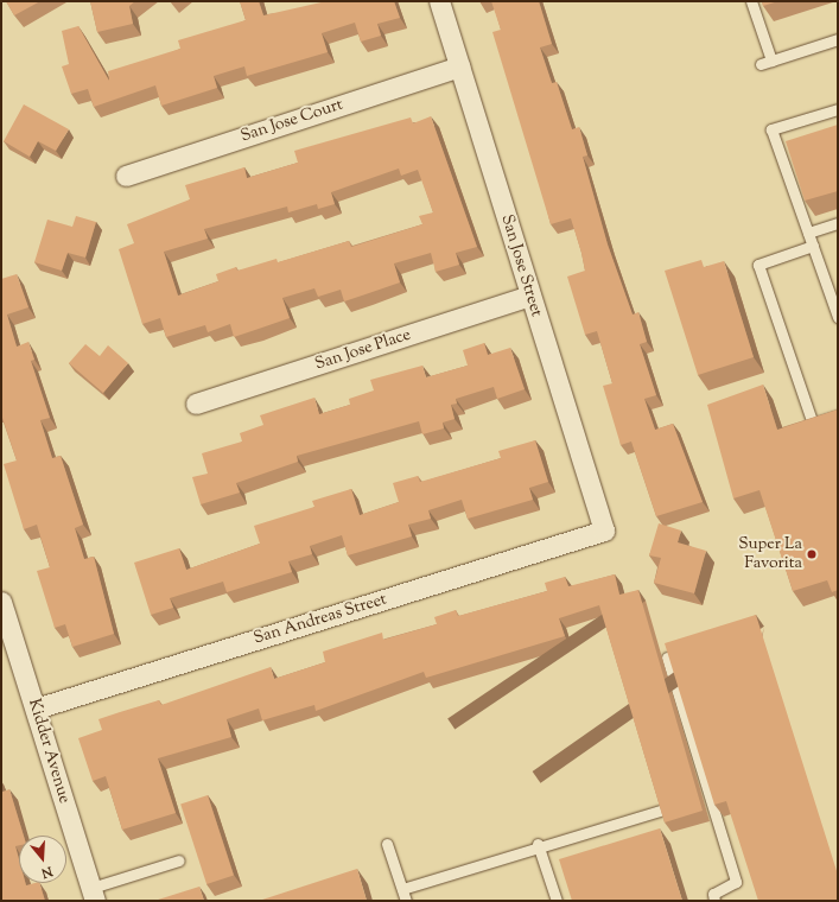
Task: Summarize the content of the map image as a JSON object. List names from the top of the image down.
{
  "streets": {
    "street": [
      "San Jose Court",
      "San Jose Street",
      "San Jose Place",
      "San Andreas Street",
      "Kidder Avenue"
    ]
  },
  "crossings": [
    ["San Jose Court", "San Jose Street"],
    ["San Jose Street", "San Jose Place"],
    ["San Jose Street", "San Andreas Street"],
    ["San Andreas Street", "Kidder Avenue"]
  ],
  "places": ["Super La Favorita"],
  "north": "bottom"
}
